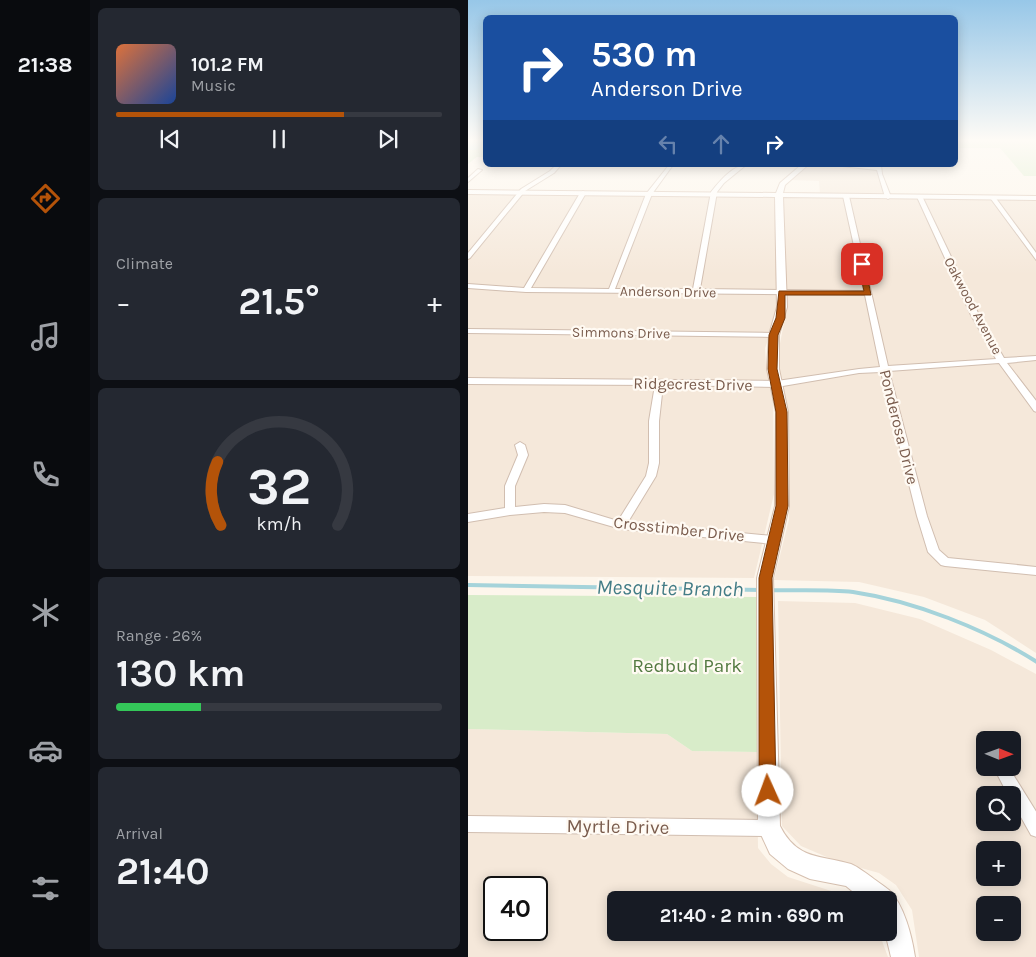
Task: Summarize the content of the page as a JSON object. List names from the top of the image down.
{
  "streets": {
    "street": [
      "Anderson Drive",
      "Oakwood Avenue",
      "Simmons Drive",
      "Ridgecrest Drive",
      "Ponderosa Drive",
      "Crosstimber Drive",
      "Myrtle Drive"
    ]
  },
  "crossings": [
    ["Anderson Drive", "Ponderosa Drive"],
    ["Oakwood Avenue", "Ridgecrest Drive"],
    ["Ridgecrest Drive", "Ponderosa Drive"]
  ],
  "water": ["Mesquite Branch"],
  "parks": ["Redbud Park"],
  "north": "right",
  "page": {
    "tabs": "21:38",
    "turn": ["530 m", "Anderson Drive"],
    "song": ["101.2 FM", "Music"],
    "tile": [
      "Climate",
      ["Range · 26%", "130 km"],
      ["Arrival", "21:40"]
    ],
    "heat": ["−", "21.5°", "+"],
    "map_buttons": ["+", "−"],
    "limit": "40",
    "trip": "21:40 · 2 min · 690 m",
    "gauge": ["32", "km/h"]
  }
}
